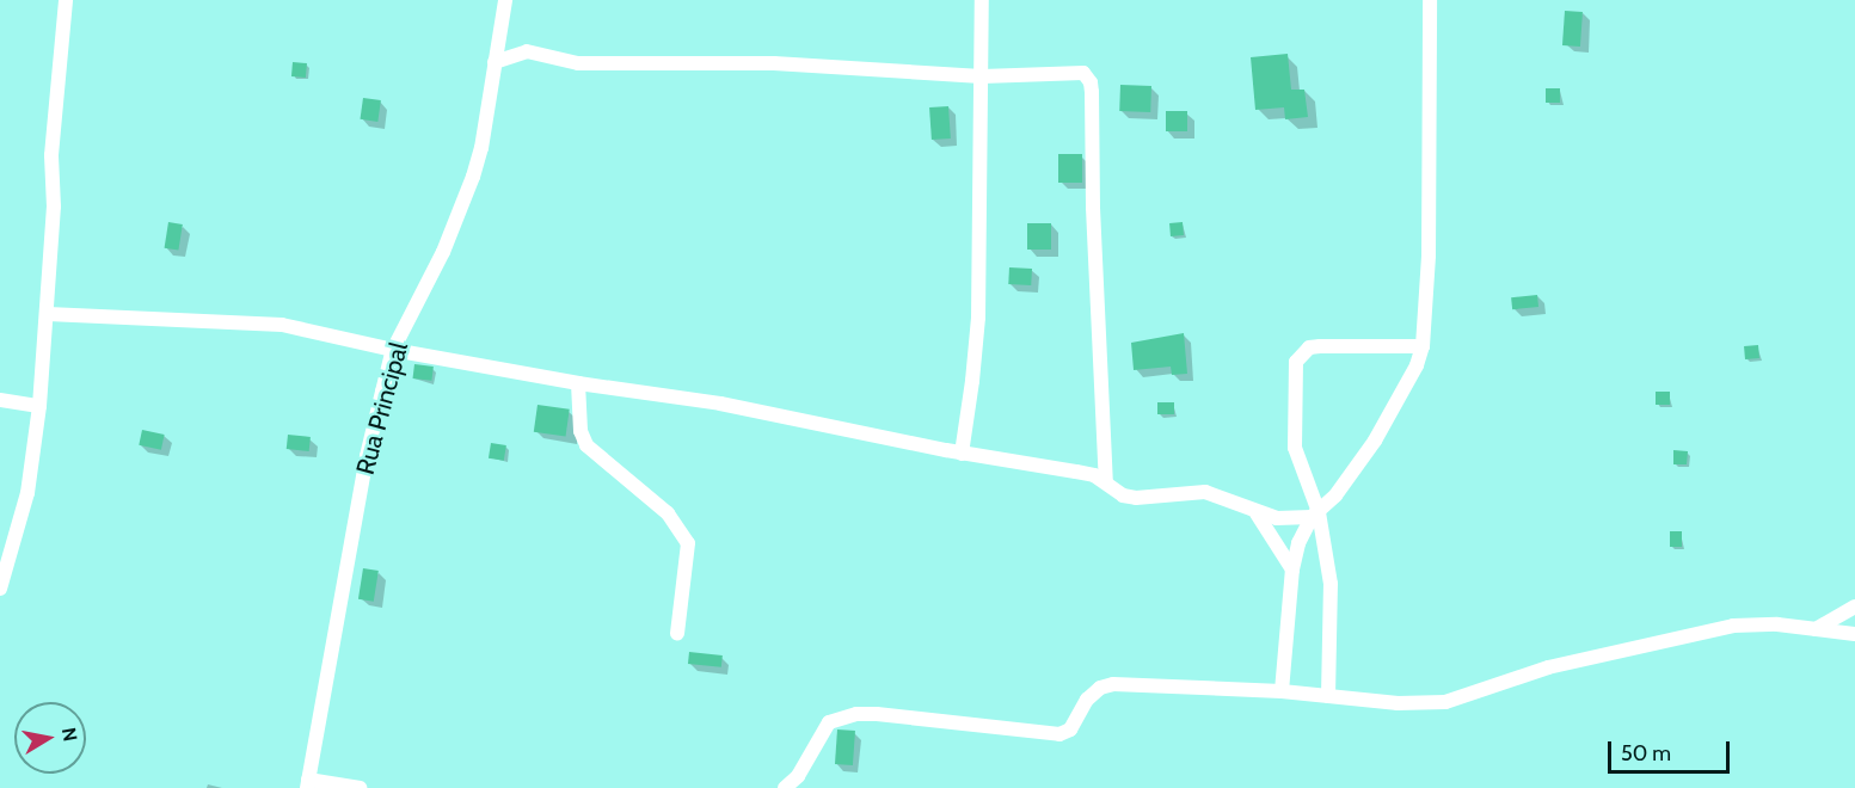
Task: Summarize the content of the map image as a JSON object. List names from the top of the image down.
{
  "streets": {
    "street": ["Rua Principal"]
  },
  "scale_bar": "50 m",
  "north": "right"
}
